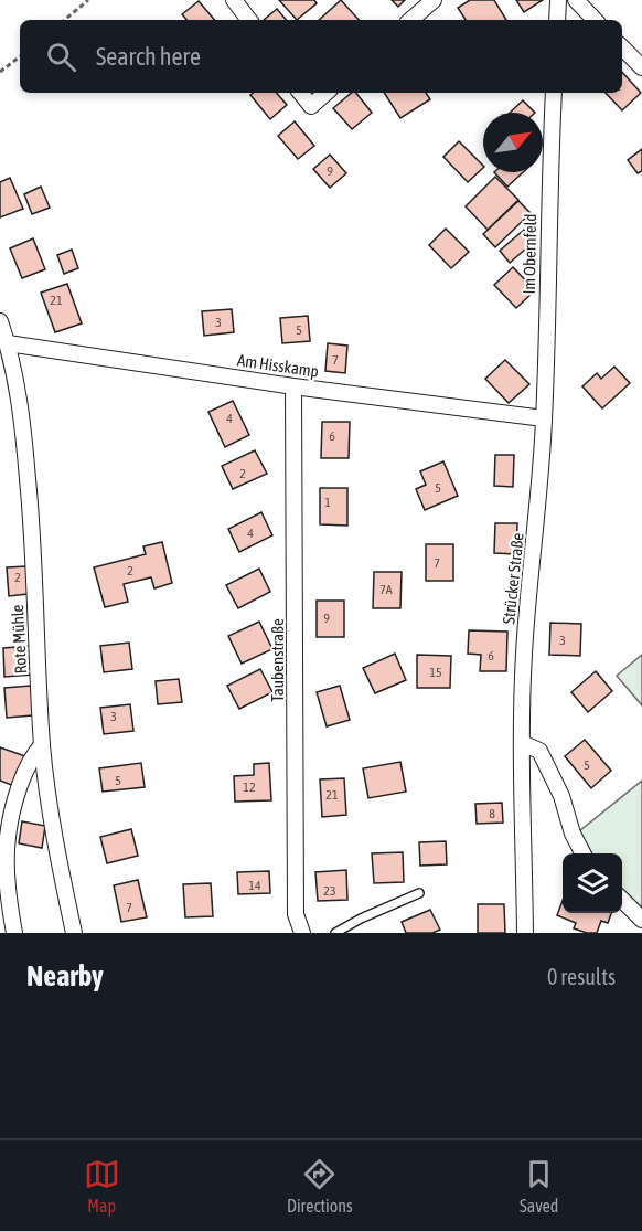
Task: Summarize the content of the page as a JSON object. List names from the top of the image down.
{
  "streets": {
    "street": [
      "Im Obernfeld",
      "Am Hisskamp",
      "Strücker Straße",
      "Rote Mühle",
      "Taubenstraße"
    ]
  },
  "crossings": [
    ["Im Obernfeld", "Am Hisskamp"],
    ["Im Obernfeld", "Strücker Straße"],
    ["Am Hisskamp", "Strücker Straße"],
    ["Am Hisskamp", "Rote Mühle"],
    ["Am Hisskamp", "Taubenstraße"]
  ],
  "house_numbers": [
    "9",
    "21",
    "3",
    "5",
    "7",
    "4",
    "6",
    "2",
    "5",
    "1",
    "4",
    "7",
    "2",
    "2",
    "7A",
    "9",
    "3",
    "6",
    "15",
    "3",
    "5",
    "5",
    "12",
    "21",
    "8",
    "14",
    "23",
    "7"
  ],
  "north": "top right",
  "page": {
    "search": "Search here",
    "heading": ["Nearby", "0 results"],
    "nav": ["Map", "Directions", "Saved"]
  }
}
